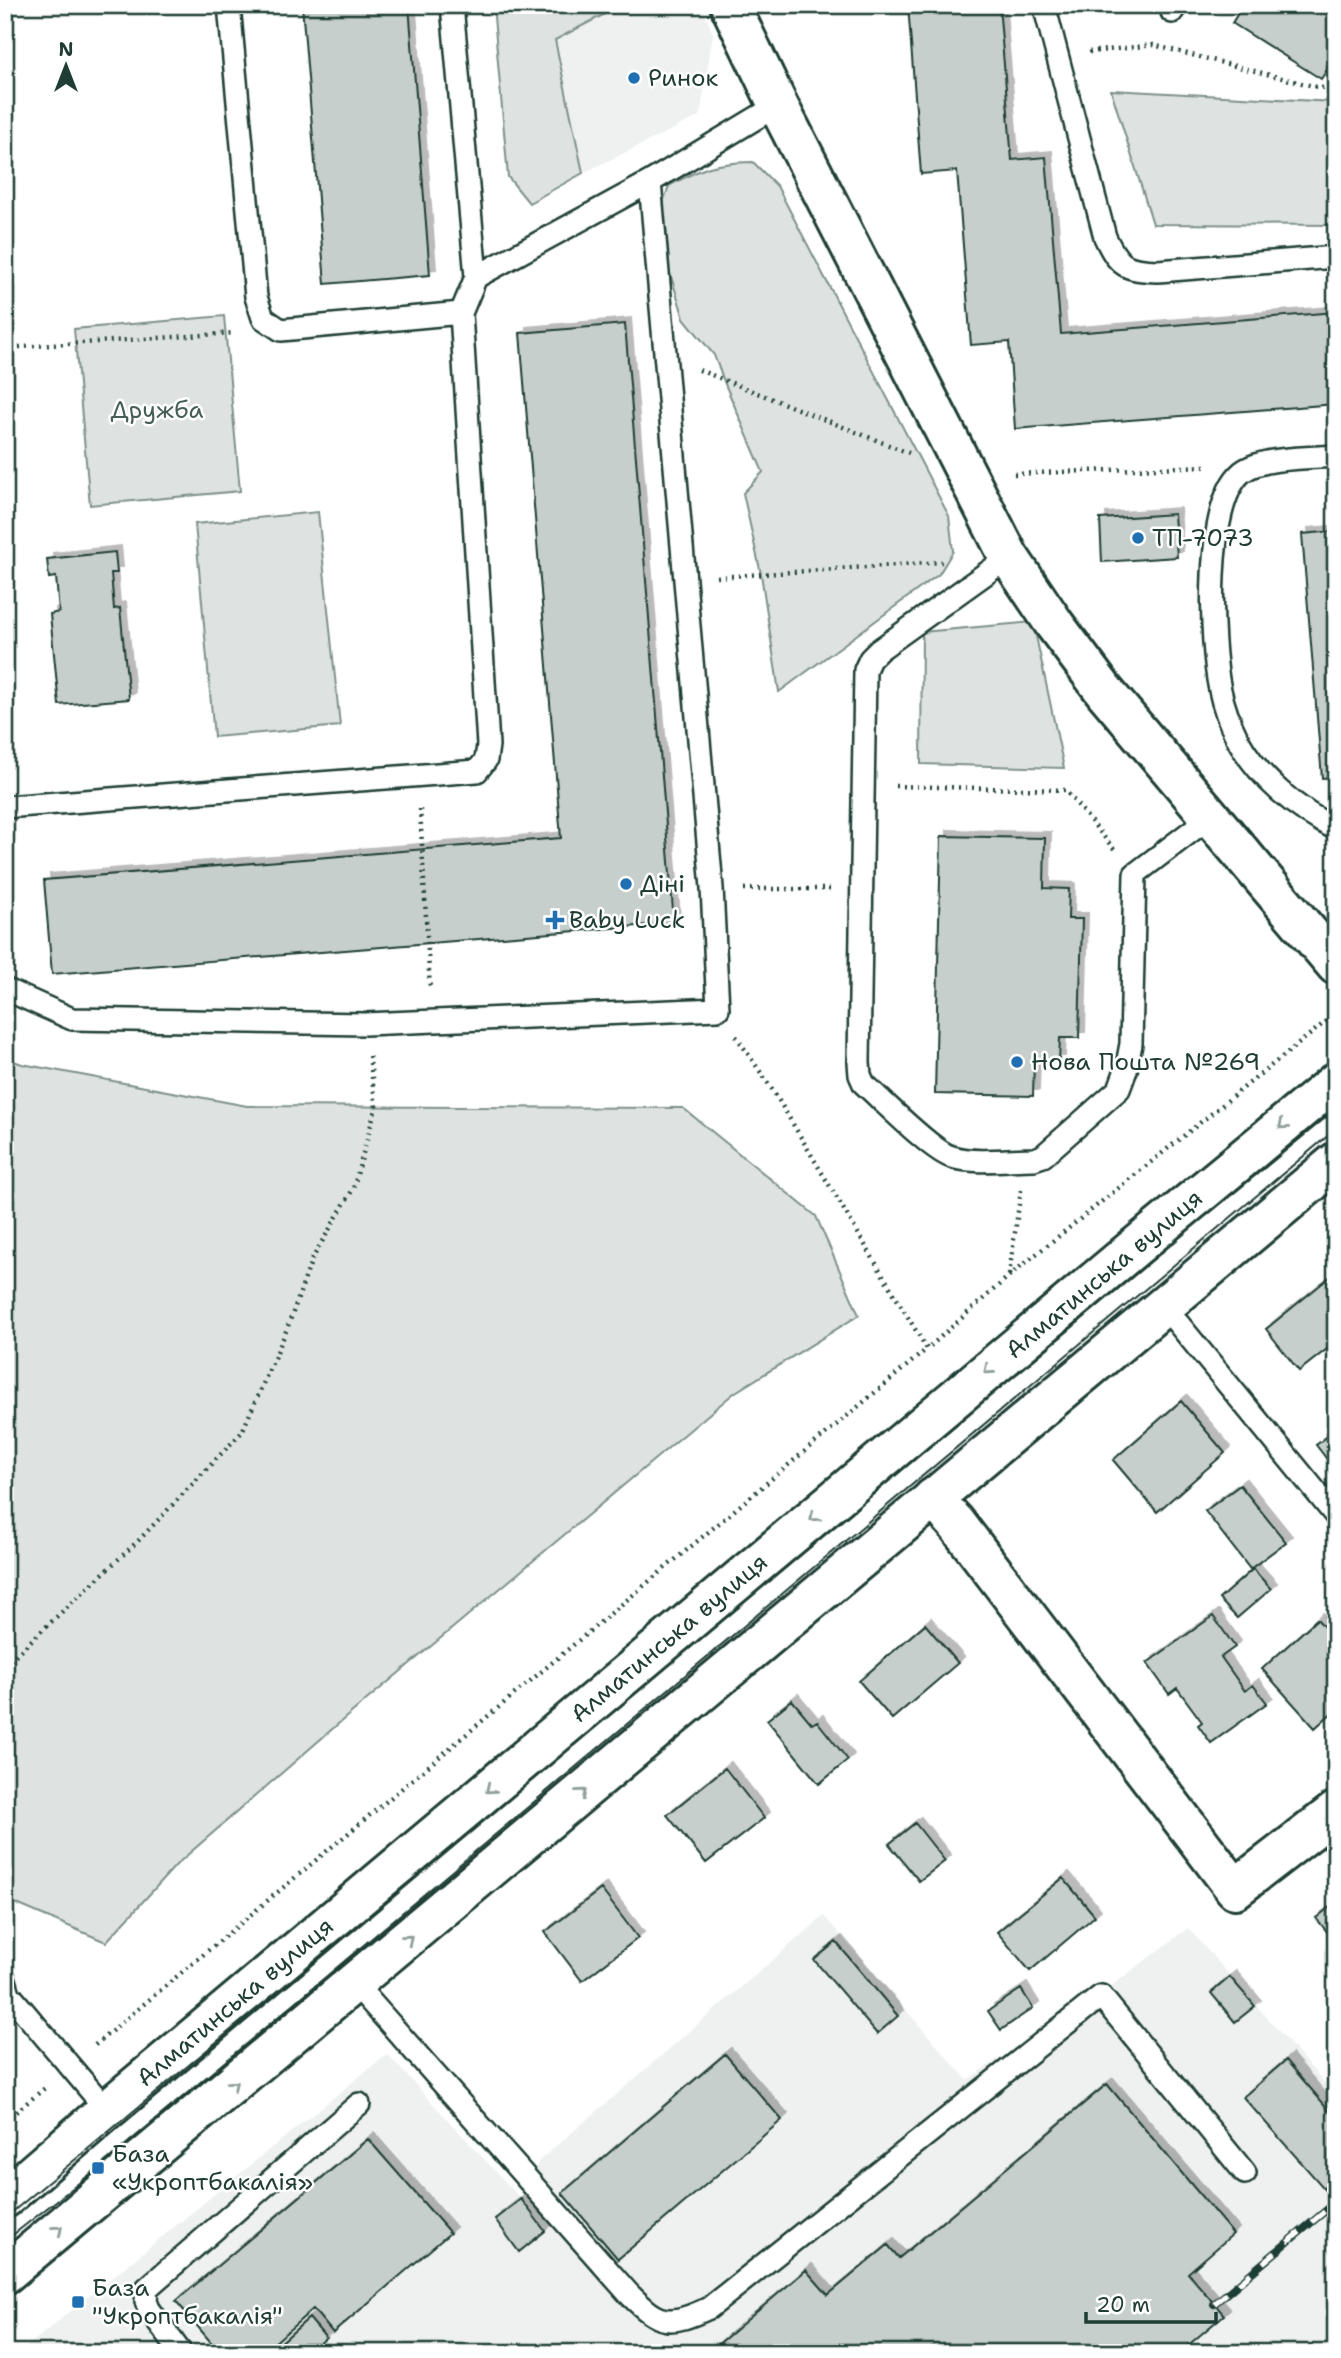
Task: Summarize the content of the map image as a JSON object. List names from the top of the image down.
{
  "streets": {
    "street": ["Алматинська вулиця"]
  },
  "parks": ["Дружба"],
  "places": {
    "other": [
      "Ринок",
      "ТП-7073",
      "Діні",
      "Нова Пошта №269"
    ],
    "health": ["Baby Luck"],
    "transit": ["База «Укроптбакалія»", "База \"Укроптбакалія\""]
  },
  "scale_bar": "20 m",
  "north": "top"
}
